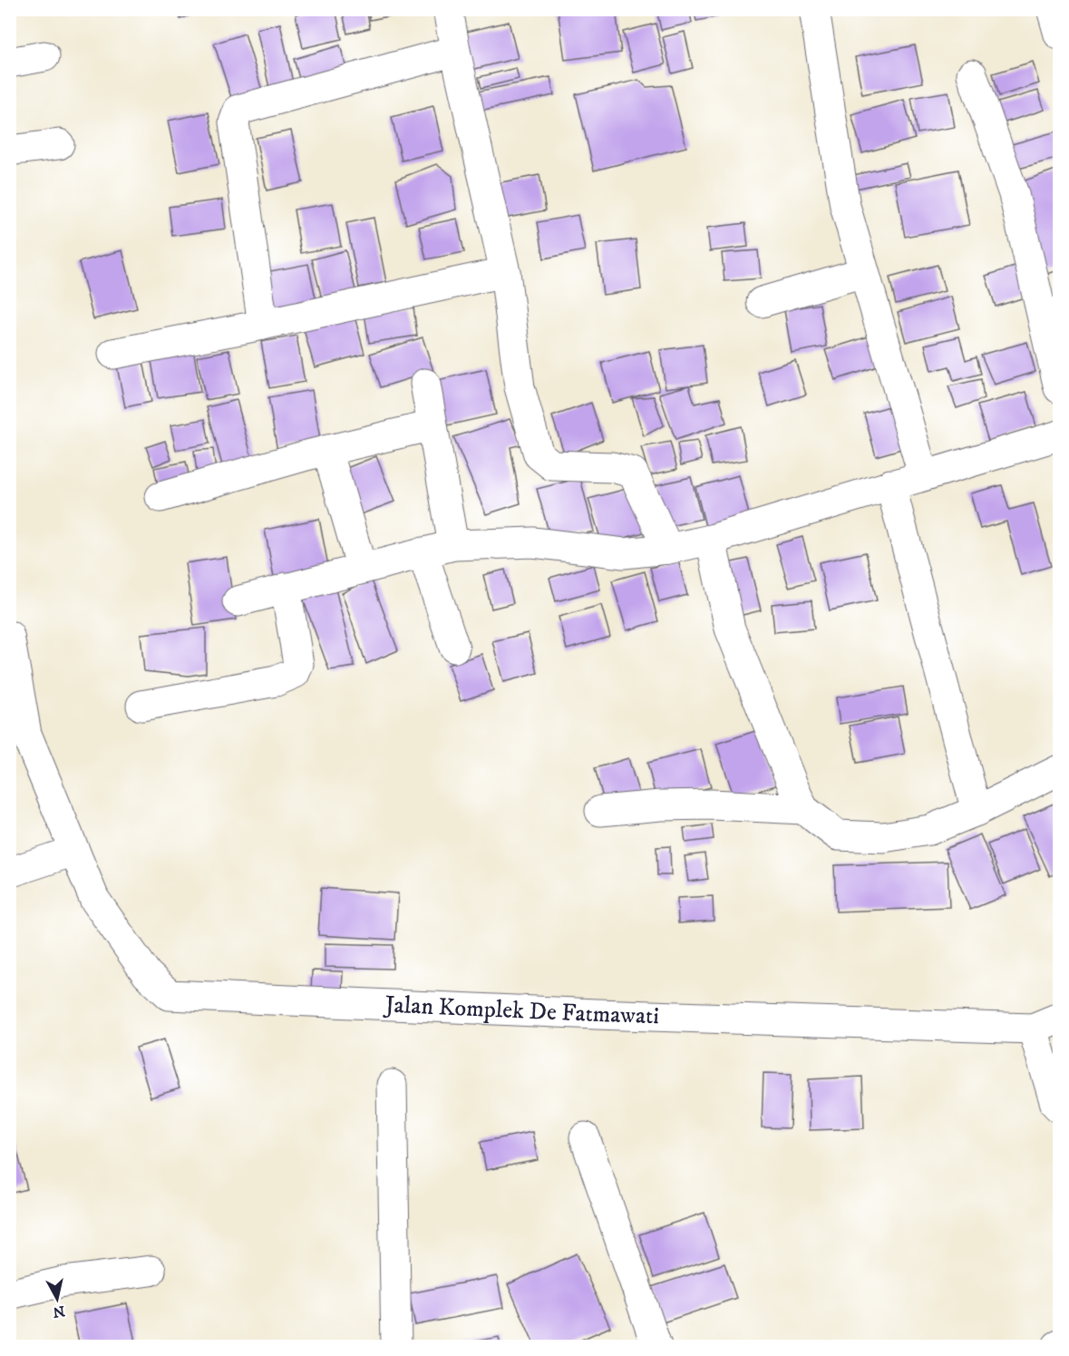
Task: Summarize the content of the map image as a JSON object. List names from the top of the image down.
{
  "streets": {
    "street": ["Jalan Komplek De Fatmawati"]
  },
  "north": "bottom"
}
